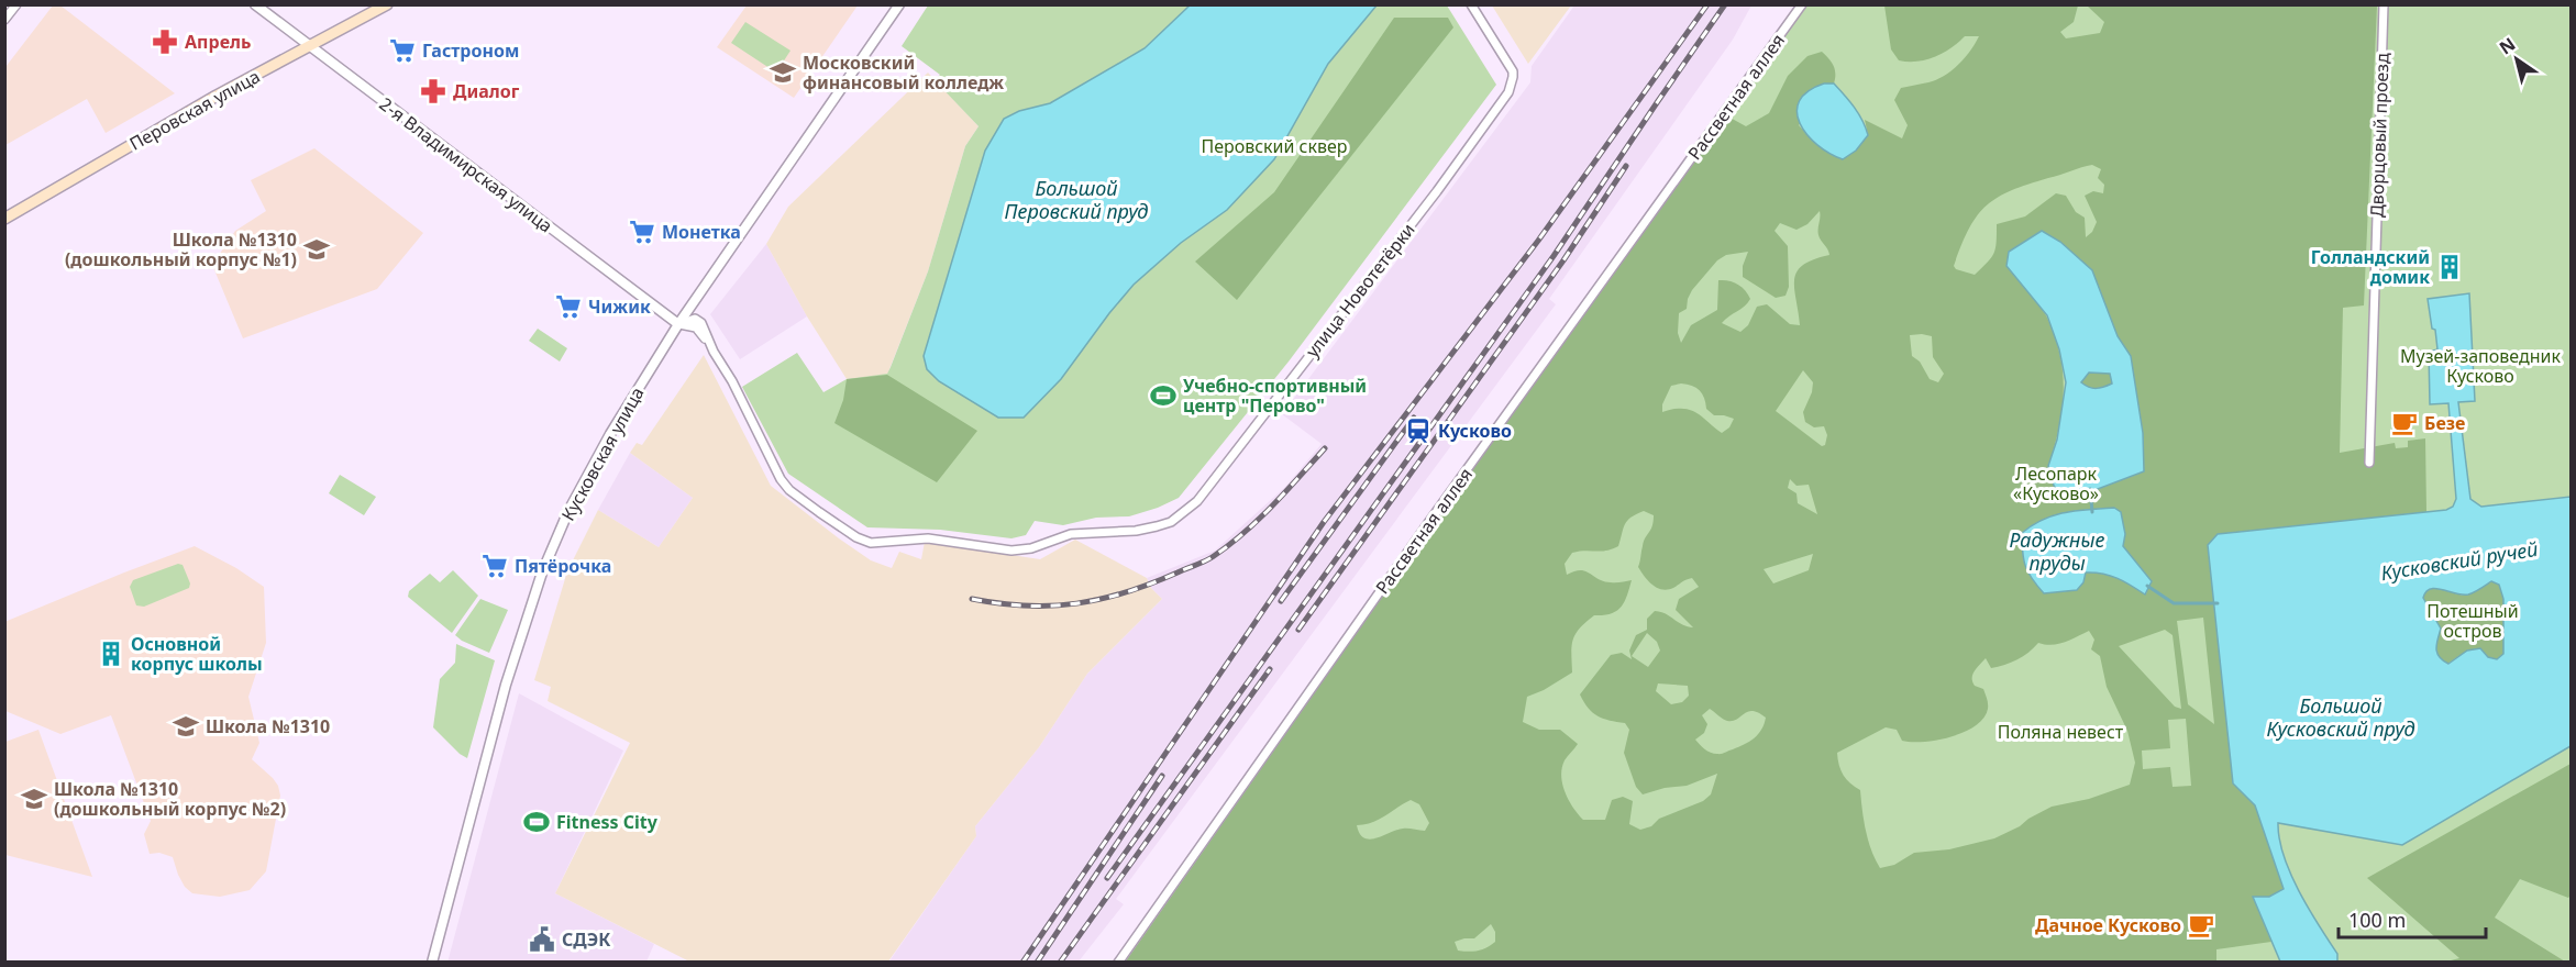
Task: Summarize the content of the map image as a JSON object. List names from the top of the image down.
{
  "streets": {
    "main road": ["Перовская улица"],
    "street": [
      "Рассветная аллея",
      "Дворцовый проезд",
      "2-я Владимирская улица",
      "улица Новотетёрки",
      "Кусковская улица"
    ]
  },
  "crossings": [
    ["Перовская улица", "2-я Владимирская улица"],
    ["2-я Владимирская улица", "улица Новотетёрки"],
    ["2-я Владимирская улица", "Кусковская улица"],
    ["улица Новотетёрки", "Кусковская улица"]
  ],
  "water": [
    "Большой Перовский пруд",
    "Радужные пруды",
    "Кусковский ручей",
    "Большой Кусковский пруд"
  ],
  "parks": [
    "Перовский сквер",
    "Музей-заповедник Кусково",
    "Лесопарк «Кусково»",
    "Потешный остров",
    "Поляна невест"
  ],
  "places": {
    "pharmacy": ["Апрель", "Диалог"],
    "supermarket": [
      "Гастроном",
      "Монетка",
      "Чижик",
      "Пятёрочка"
    ],
    "school or university": [
      "Московский финансовый колледж",
      "Школа №1310 (дошкольный корпус №1)",
      "Школа №1310",
      "Школа №1310 (дошкольный корпус №2)"
    ],
    "building": ["Голландский домик", "Основной корпус школы"],
    "sports": ["Учебно-спортивный центр \"Перово\"", "Fitness City"],
    "cafe": ["Безе", "Дачное Кусково"],
    "station": ["Кусково"],
    "public building": ["СДЭК"]
  },
  "scale_bar": "100 m",
  "north": "top left"
}
